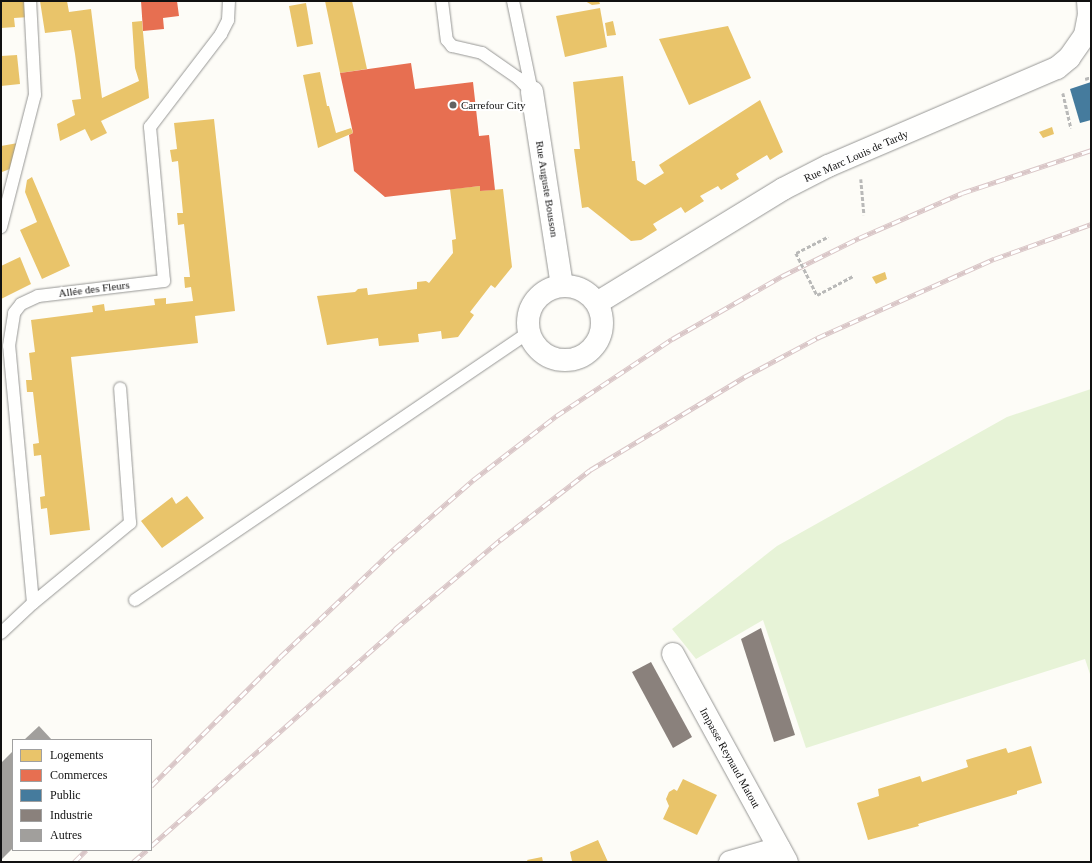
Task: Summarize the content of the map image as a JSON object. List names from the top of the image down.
{
  "streets": {
    "street": ["Rue Marc Louis de Tardy", "Rue Auguste Bousson", "Impasse Reynaud Matout"],
    "lane": ["Allée des Fleurs"]
  },
  "crossings": [
    ["Rue Marc Louis de Tardy", "Rue Auguste Bousson"]
  ],
  "places": ["Carrefour City"],
  "legend": [
    "Logements",
    "Commerces",
    "Public",
    "Industrie",
    "Autres"
  ]
}
